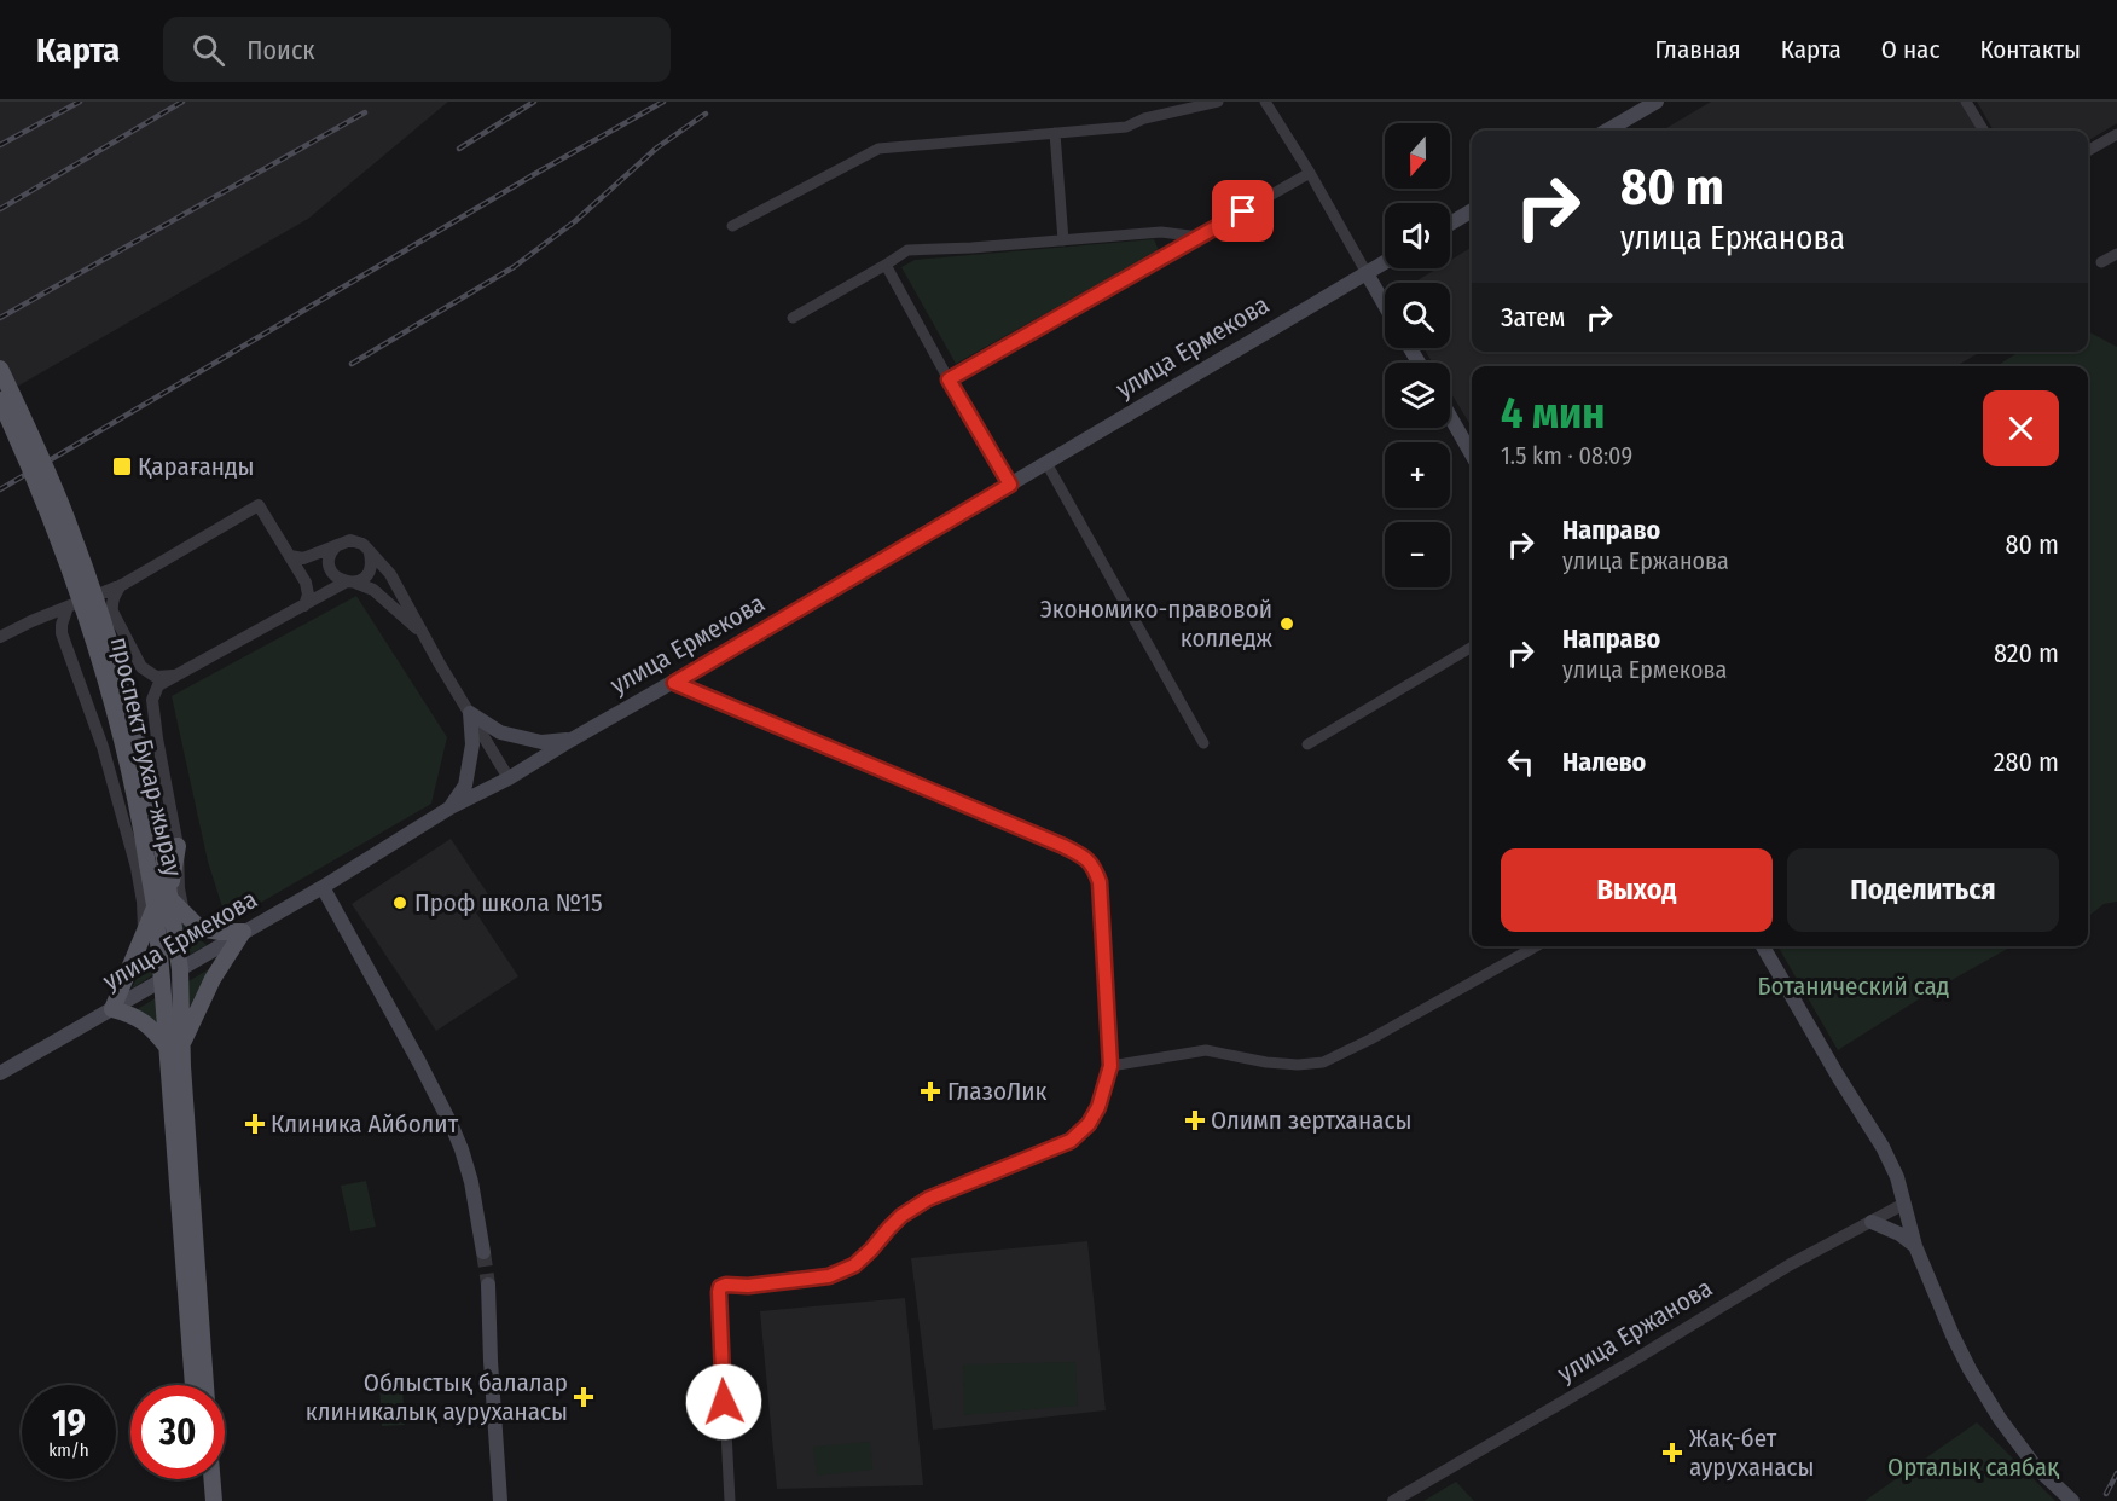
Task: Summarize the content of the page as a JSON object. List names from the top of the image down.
{
  "streets": {
    "main road": ["улица Ермекова", "проспект Бухар-жырау"],
    "street": ["улица Ержанова"]
  },
  "crossings": [
    ["улица Ермекова", "проспект Бухар-жырау"]
  ],
  "parks": ["Ботанический сад", "Орталық саябақ"],
  "places": {
    "transit": ["Қарағанды"],
    "other": ["Экономико-правовой колледж", "Проф школа №15"],
    "health": [
      "ГлазоЛик",
      "Олимп зертханасы",
      "Клиника Айболит",
      "Облыстық балалар клиникалық ауруханасы",
      "Жақ-бет ауруханасы"
    ]
  },
  "north": "bottom",
  "page": {
    "header": "Карта",
    "search": "Поиск",
    "nav": [
      "Главная",
      "Карта",
      "О нас",
      "Контакты"
    ],
    "map_buttons": ["+", "−"],
    "turn": ["80 m", "улица Ержанова"],
    "then": "Затем",
    "heading": ["4 мин", "1.5 km · 08:09"],
    "list": [
      {
        "name": "Направо",
        "note": "улица Ержанова",
        "value": "80 m"
      },
      {
        "name": "Направо",
        "note": "улица Ермекова",
        "value": "820 m"
      },
      {
        "name": "Налево",
        "value": "280 m"
      }
    ],
    "buttons": ["Выход", "Поделиться"],
    "speed": "19 km/h",
    "limit": "30"
  }
}
